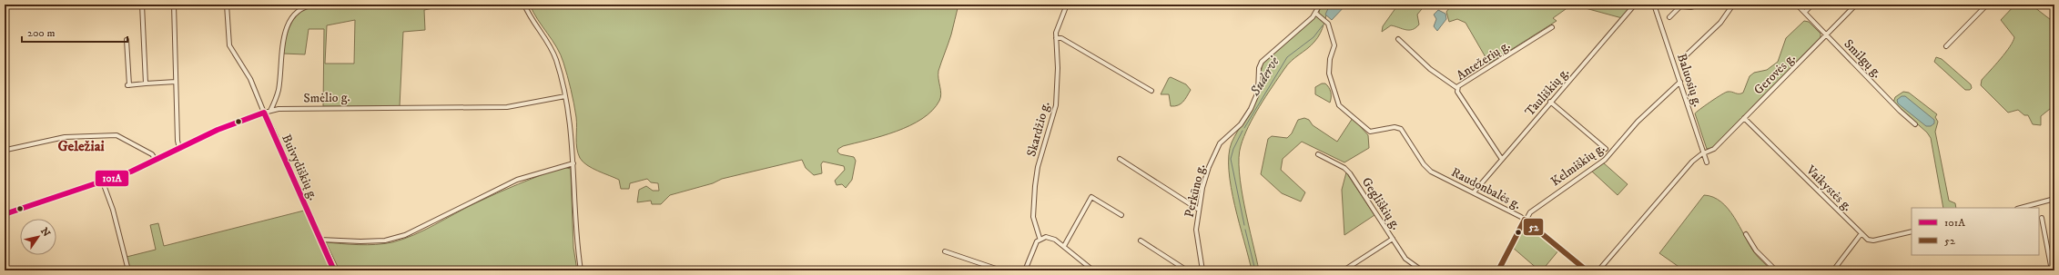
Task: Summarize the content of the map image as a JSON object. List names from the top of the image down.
{
  "streets": {
    "main road": ["Smėlio g.", "Buivydiškių g."],
    "street": [
      "Smilgų g.",
      "Antežerių g.",
      "Gerovės g.",
      "Baluosių g.",
      "Tauliškių g.",
      "Skardžio g.",
      "Kelmiškių g.",
      "Raudonbalės g.",
      "Vaikystės g.",
      "Perkūno g.",
      "Gegliškių g."
    ]
  },
  "crossings": [
    ["Smilgų g.", "Gerovės g."],
    ["Antežerių g.", "Tauliškių g."],
    ["Gerovės g.", "Baluosių g."],
    ["Gerovės g.", "Vaikystės g."],
    ["Baluosių g.", "Kelmiškių g."],
    ["Tauliškių g.", "Raudonbalės g."],
    ["Smėlio g.", "Buivydiškių g."],
    ["Kelmiškių g.", "Raudonbalės g."],
    ["Raudonbalės g.", "Perkūno g."]
  ],
  "districts": ["Geležiai"],
  "water": ["Sudervė"],
  "lines": ["transit line 101A", "transit line 52"],
  "legend": ["101A", "52"],
  "scale_bar": "200 m",
  "north": "top right"
}
